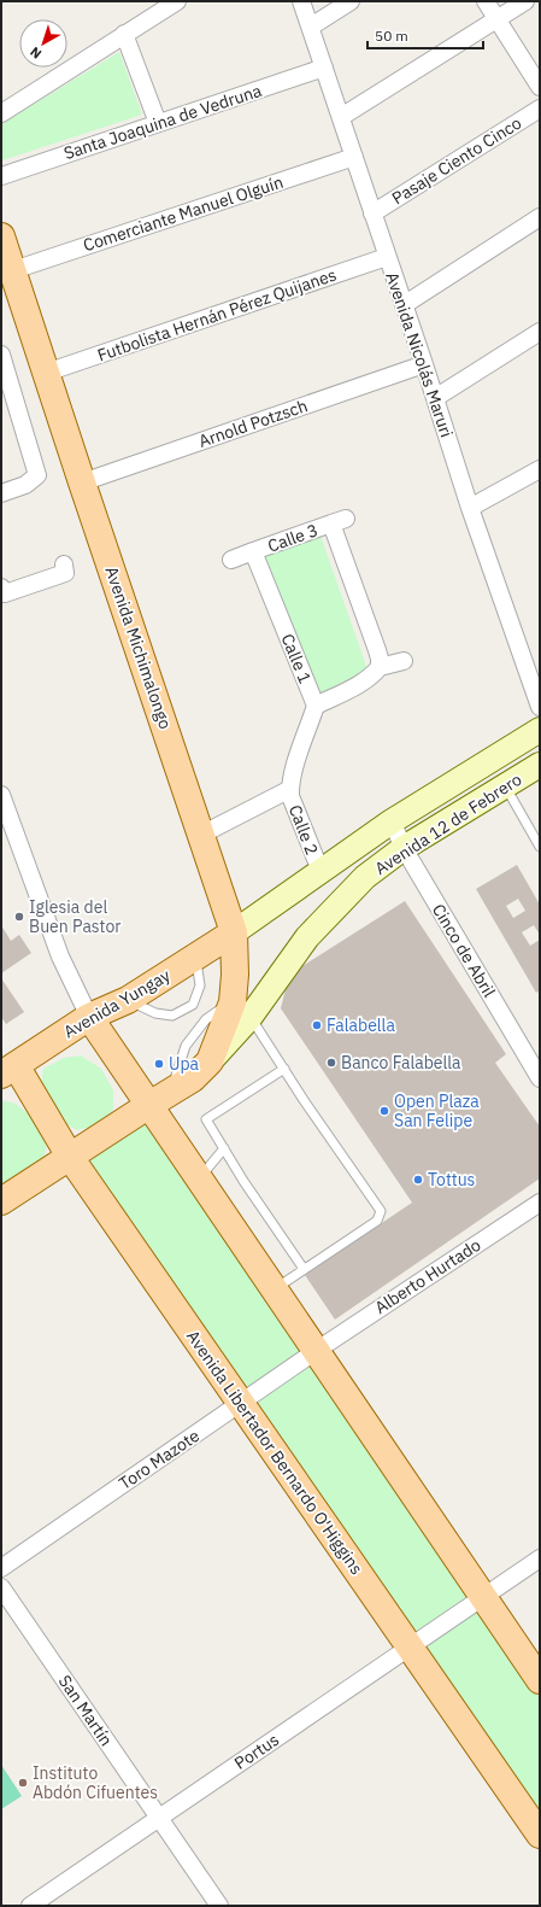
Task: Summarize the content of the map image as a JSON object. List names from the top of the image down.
{
  "streets": {
    "main road": ["Avenida Michimalongo", "Avenida Yungay", "Avenida Libertador Bernardo O'Higgins"],
    "street": [
      "Santa Joaquina de Vedruna",
      "Pasaje Ciento Cinco",
      "Comerciante Manuel Olguín",
      "Futbolista Hernán Pérez Quijanes",
      "Avenida Nicolás Maruri",
      "Arnold Potzsch",
      "Calle 3",
      "Calle 1",
      "Avenida 12 de Febrero",
      "Calle 2",
      "Cinco de Abril",
      "Alberto Hurtado",
      "Toro Mazote",
      "San Martín",
      "Portus"
    ]
  },
  "crossings": [
    ["Santa Joaquina de Vedruna", "Avenida Nicolás Maruri"],
    ["Pasaje Ciento Cinco", "Avenida Nicolás Maruri"],
    ["Comerciante Manuel Olguín", "Avenida Nicolás Maruri"],
    ["Comerciante Manuel Olguín", "Avenida Michimalongo"],
    ["Futbolista Hernán Pérez Quijanes", "Avenida Nicolás Maruri"],
    ["Futbolista Hernán Pérez Quijanes", "Avenida Michimalongo"],
    ["Avenida Nicolás Maruri", "Arnold Potzsch"],
    ["Arnold Potzsch", "Avenida Michimalongo"],
    ["Calle 3", "Calle 1"],
    ["Avenida Michimalongo", "Avenida 12 de Febrero"],
    ["Avenida Michimalongo", "Avenida Yungay"],
    ["Calle 1", "Calle 2"],
    ["Avenida 12 de Febrero", "Calle 2"],
    ["Avenida 12 de Febrero", "Cinco de Abril"],
    ["Avenida 12 de Febrero", "Avenida Yungay"],
    ["Avenida Yungay", "Avenida Libertador Bernardo O'Higgins"],
    ["Alberto Hurtado", "Toro Mazote"],
    ["Avenida Libertador Bernardo O'Higgins", "Toro Mazote"],
    ["Avenida Libertador Bernardo O'Higgins", "Portus"],
    ["San Martín", "Portus"]
  ],
  "places": [
    "Iglesia del Buen Pastor",
    "Falabella",
    "Banco Falabella",
    "Upa",
    "Open Plaza San Felipe",
    "Tottus",
    "Instituto Abdón Cifuentes"
  ],
  "scale_bar": "50 m",
  "north": "bottom left"
}
